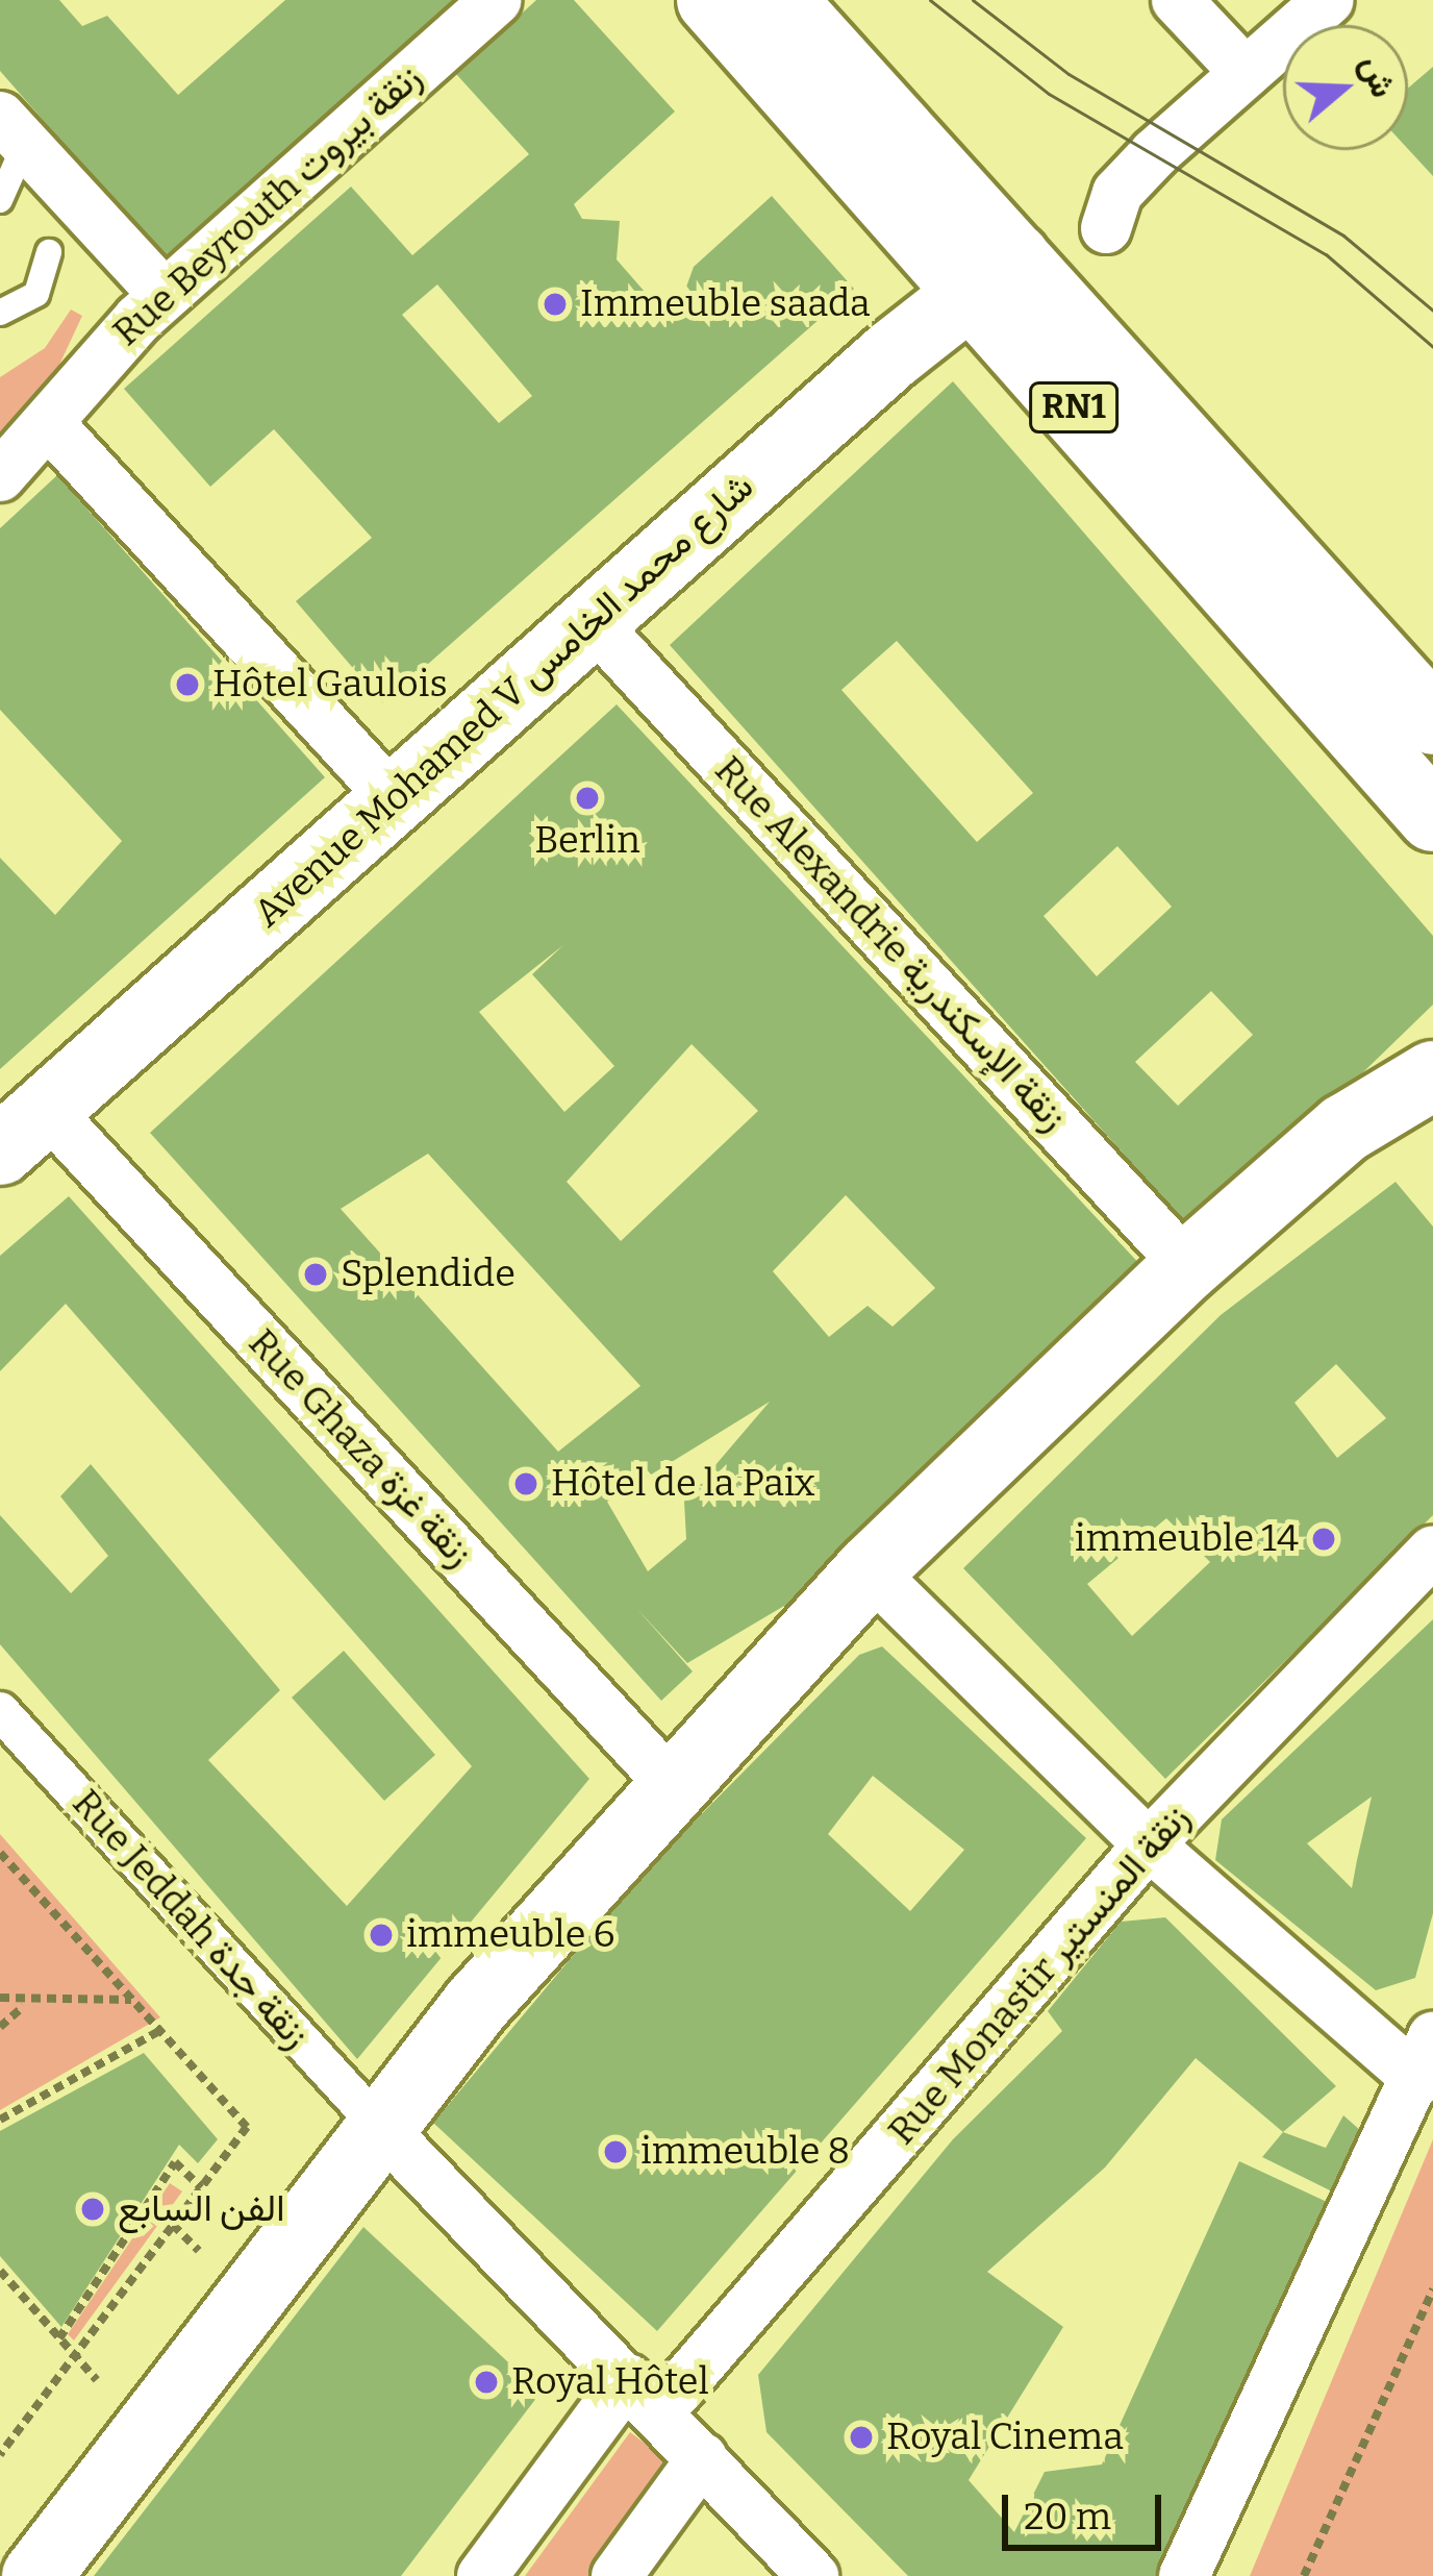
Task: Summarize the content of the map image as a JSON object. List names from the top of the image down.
{
  "streets": {
    "main road": ["RN1", "Avenue Mohamed V شارع محمد الخامس"],
    "street": [
      "Rue Beyrouth زنقة بيروت",
      "Rue Alexandrie زنقة الإسكندرية",
      "Rue Ghaza زنقة غزة",
      "Rue Jeddah زنقة جدة",
      "Rue Monastir زنقة المنستير"
    ]
  },
  "crossings": [
    ["RN1", "Avenue Mohamed V شارع محمد الخامس"],
    ["Avenue Mohamed V شارع محمد الخامس", "Rue Alexandrie زنقة الإسكندرية"],
    ["Avenue Mohamed V شارع محمد الخامس", "Rue Ghaza زنقة غزة"]
  ],
  "places": [
    "Immeuble saada",
    "Hôtel Gaulois",
    "Berlin",
    "Splendide",
    "Hôtel de la Paix",
    "immeuble 14",
    "immeuble 6",
    "immeuble 8",
    "الفن السابع",
    "Royal Hôtel",
    "Royal Cinema"
  ],
  "scale_bar": "20 m",
  "north": "right"
}
